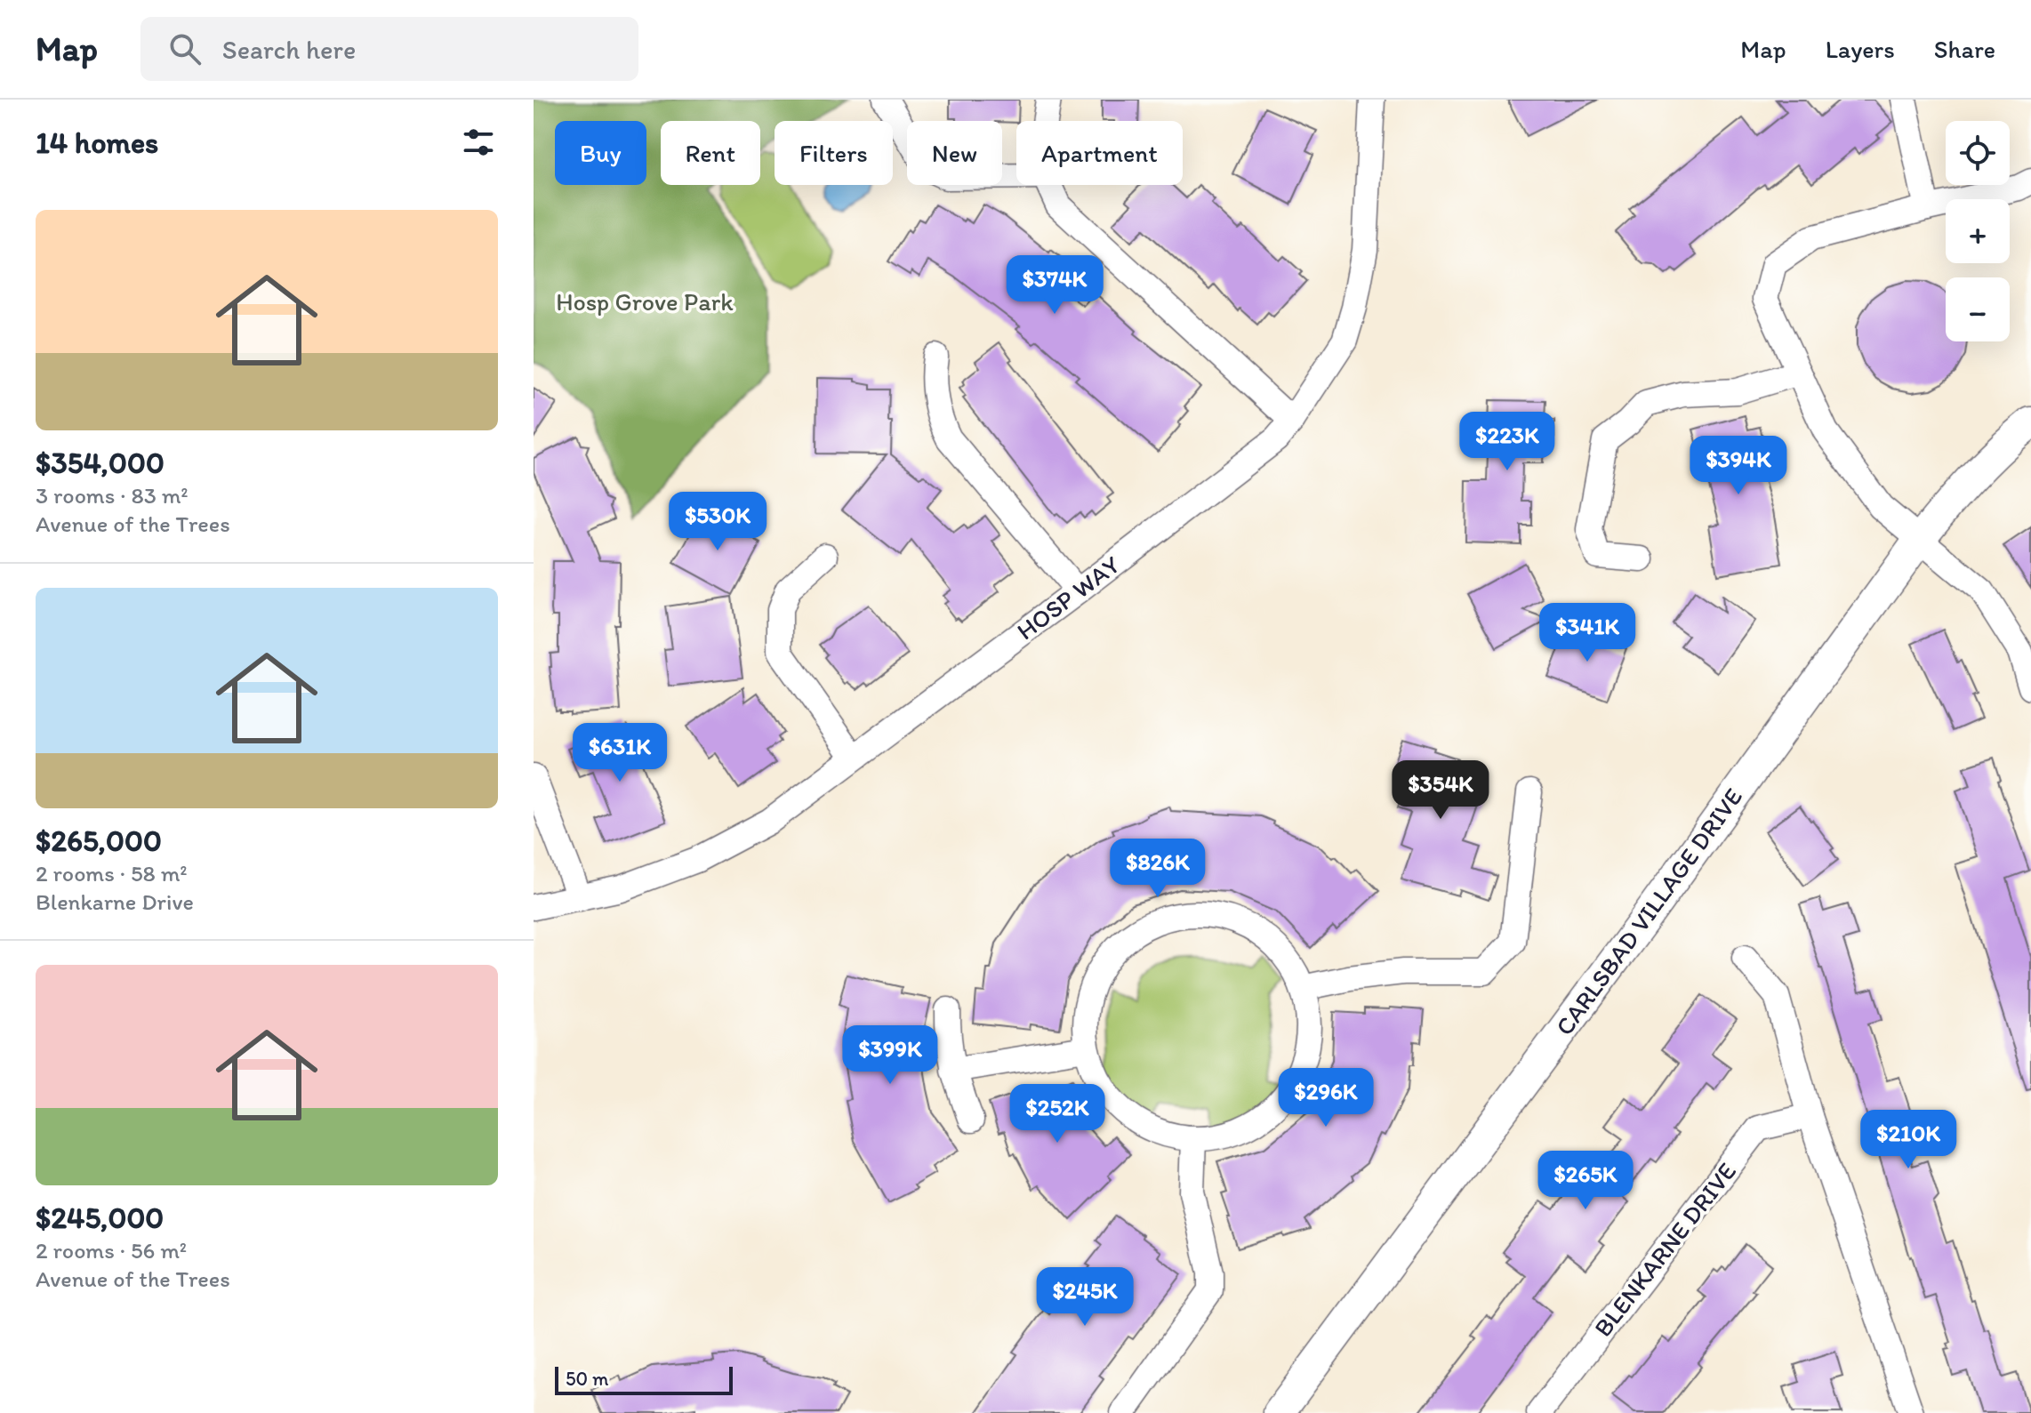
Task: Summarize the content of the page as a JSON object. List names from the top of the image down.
{
  "streets": {
    "main road": ["CARLSBAD VILLAGE DRIVE"],
    "street": ["HOSP WAY", "BLENKARNE DRIVE"]
  },
  "parks": ["Hosp Grove Park"],
  "scale_bar": "50 m",
  "page": {
    "header": "Map",
    "search": "Search here",
    "nav": ["Map", "Layers", "Share"],
    "heading": "14 homes",
    "map_buttons": ["+", "−"],
    "chip": [
      "Buy",
      "Rent",
      "Filters",
      "New",
      "Apartment"
    ],
    "list": [
      {
        "name": "$354,000",
        "note": "3 rooms · 83 m² · Avenue of the Trees"
      },
      {
        "name": "$265,000",
        "note": "2 rooms · 58 m² · Blenkarne Drive"
      },
      {
        "name": "$245,000",
        "note": "2 rooms · 56 m² · Avenue of the Trees"
      }
    ],
    "price": [
      "$374K",
      "$223K",
      "$394K",
      "$530K",
      "$341K",
      "$631K",
      "$354K",
      "$826K",
      "$399K",
      "$296K",
      "$252K",
      "$210K",
      "$265K",
      "$245K"
    ],
    "scale": "50 m"
  }
}
